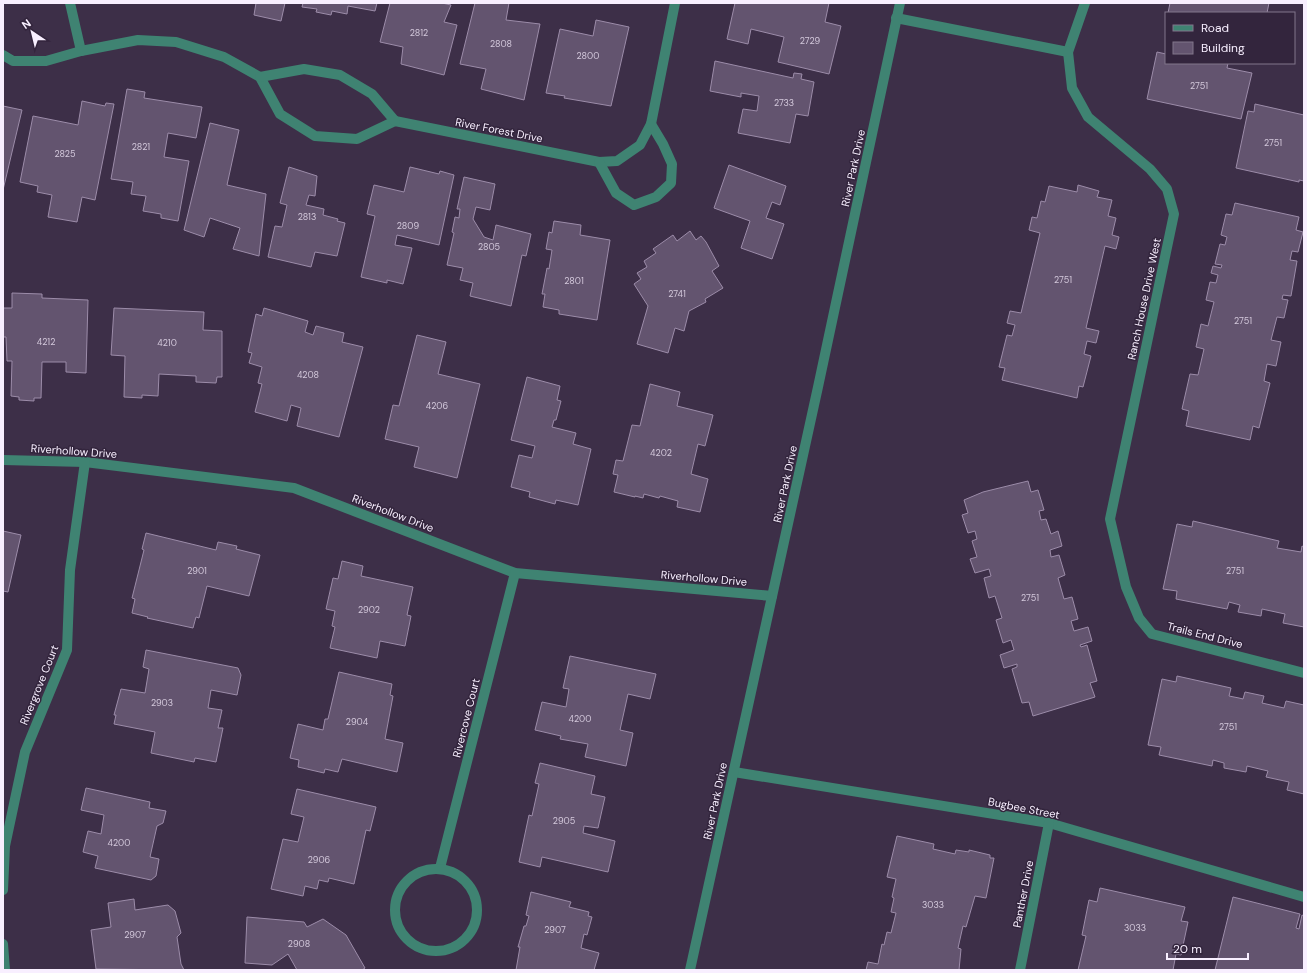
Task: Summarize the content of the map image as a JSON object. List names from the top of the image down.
{
  "streets": {
    "street": [
      "River Forest Drive",
      "River Park Drive",
      "Ranch House Drive West",
      "Riverhollow Drive",
      "Trails End Drive",
      "Rivergrove Court",
      "Rivercove Court",
      "Bugbee Street",
      "Panther Drive"
    ]
  },
  "crossings": [
    ["River Park Drive", "Riverhollow Drive"],
    ["River Park Drive", "Bugbee Street"],
    ["Ranch House Drive West", "Trails End Drive"],
    ["Riverhollow Drive", "Rivergrove Court"],
    ["Riverhollow Drive", "Rivercove Court"],
    ["Bugbee Street", "Panther Drive"]
  ],
  "house_numbers": [
    "2812",
    "2729",
    "2808",
    "2800",
    "2751",
    "2733",
    "2751",
    "2821",
    "2825",
    "2813",
    "2809",
    "2805",
    "2751",
    "2801",
    "2741",
    "2751",
    "4212",
    "4210",
    "4208",
    "4206",
    "4202",
    "2901",
    "2751",
    "2751",
    "2902",
    "2903",
    "4200",
    "2904",
    "2751",
    "2905",
    "4200",
    "2906",
    "3033",
    "3033",
    "2907",
    "2907",
    "2908"
  ],
  "legend": ["Road", "Building"],
  "scale_bar": "20 m",
  "north": "top left"
}
